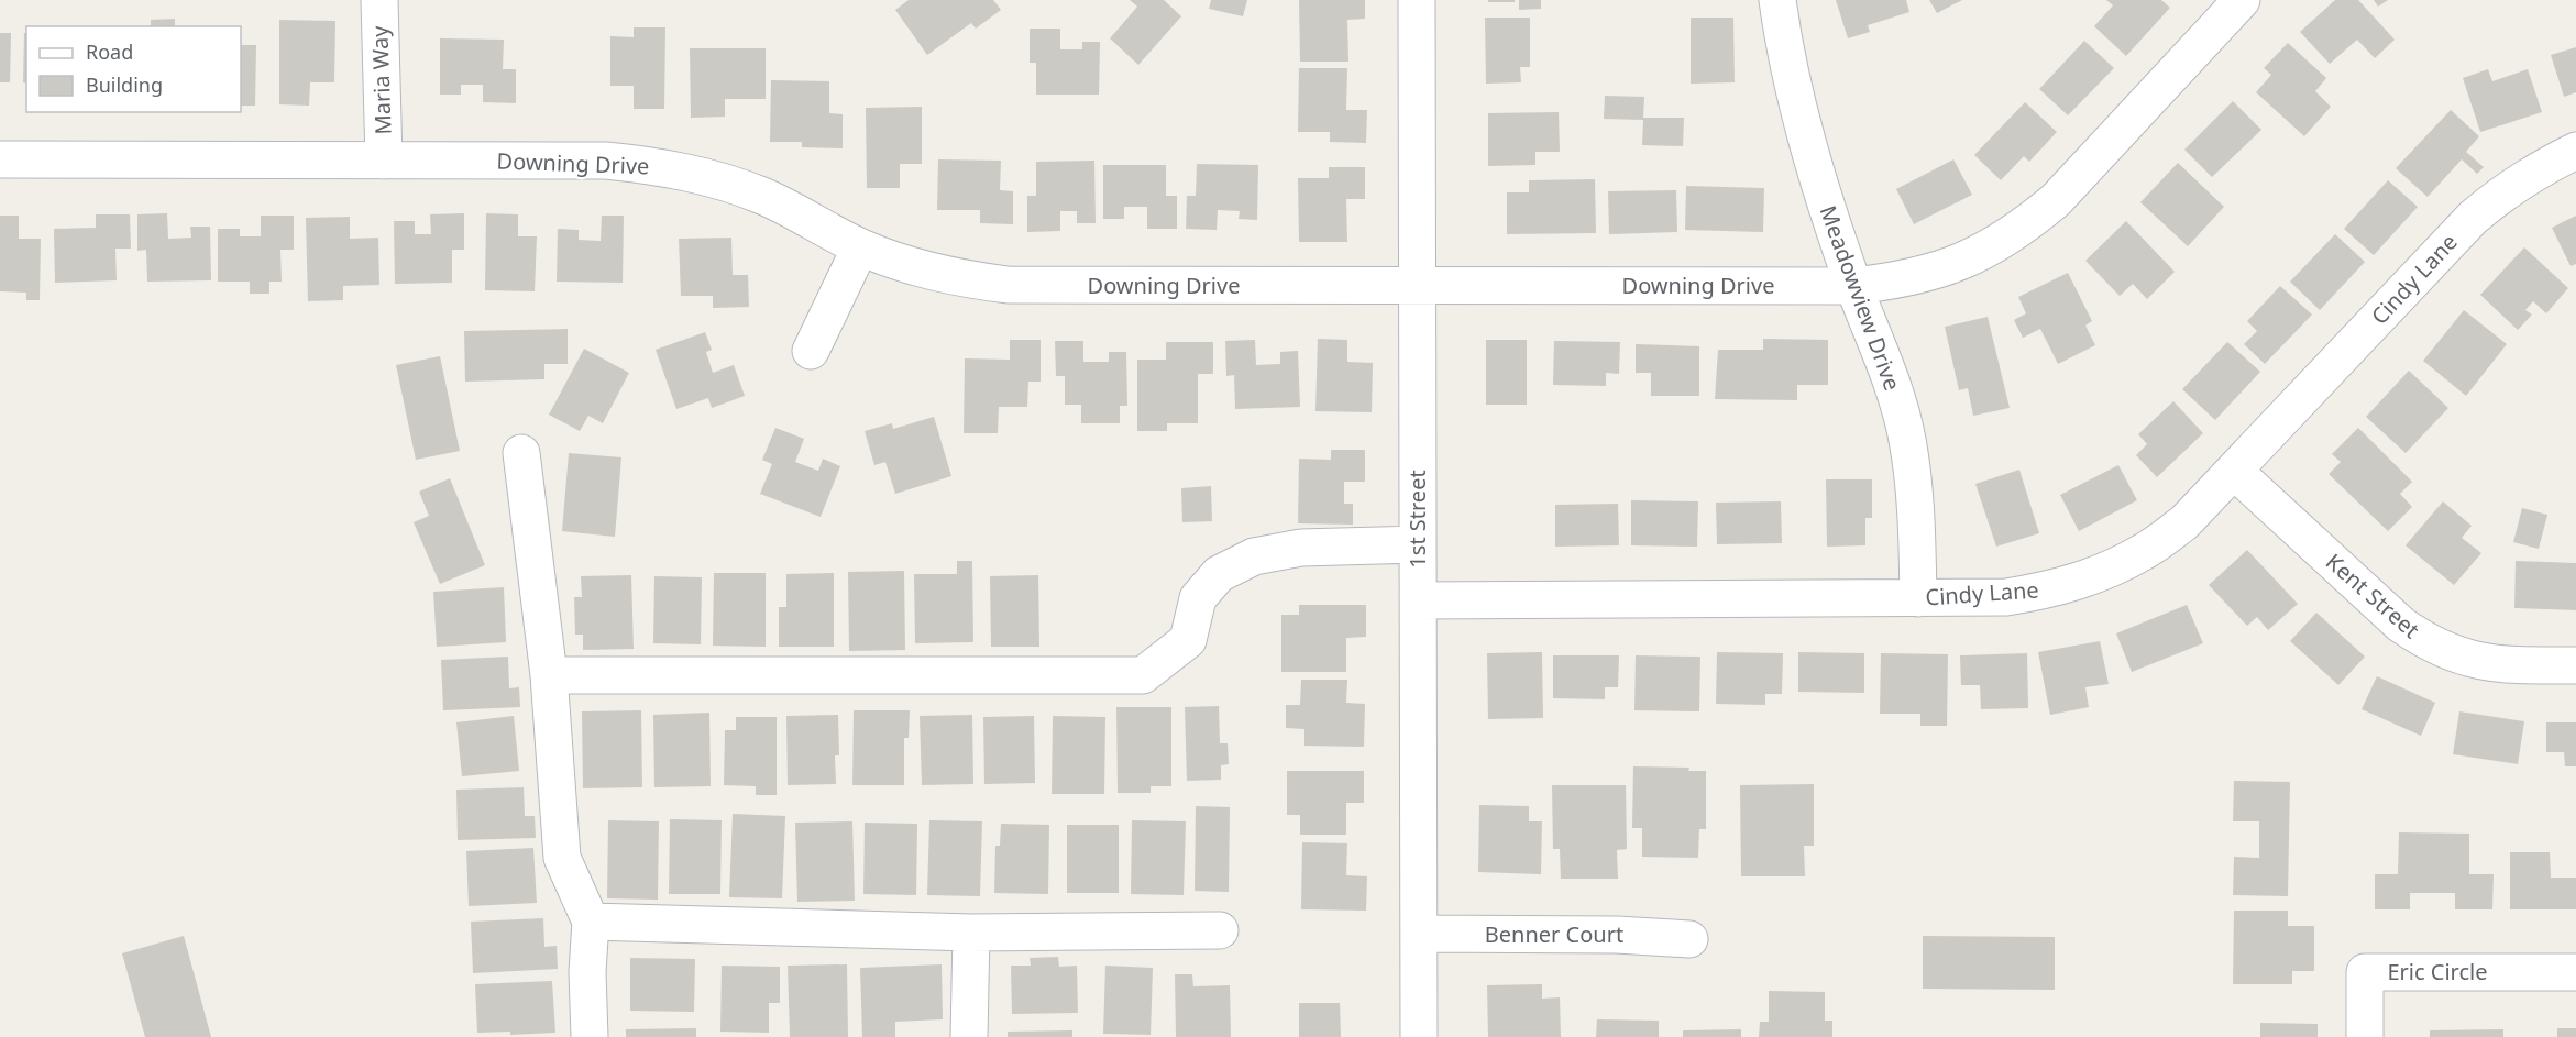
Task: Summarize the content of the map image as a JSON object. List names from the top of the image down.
{
  "streets": {
    "street": [
      "Maria Way",
      "Downing Drive",
      "Cindy Lane",
      "Meadowview Drive",
      "1st Street",
      "Kent Street",
      "Benner Court",
      "Eric Circle"
    ]
  },
  "crossings": [
    ["Maria Way", "Downing Drive"],
    ["Downing Drive", "Meadowview Drive"],
    ["Downing Drive", "1st Street"],
    ["Cindy Lane", "Meadowview Drive"],
    ["Cindy Lane", "1st Street"],
    ["Cindy Lane", "Kent Street"],
    ["1st Street", "Benner Court"]
  ],
  "legend": ["Road", "Building"]
}
